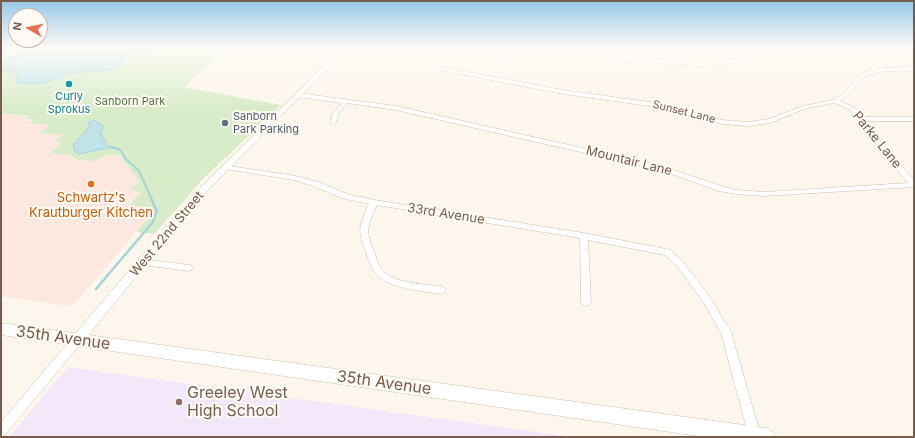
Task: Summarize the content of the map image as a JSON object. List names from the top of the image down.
{
  "streets": {
    "main road": ["35th Avenue"],
    "street": [
      "Sunset Lane",
      "Parke Lane",
      "Mountair Lane",
      "33rd Avenue",
      "West 22nd Street"
    ]
  },
  "crossings": [
    ["Sunset Lane", "Parke Lane"],
    ["Parke Lane", "Mountair Lane"],
    ["Mountair Lane", "West 22nd Street"],
    ["33rd Avenue", "West 22nd Street"],
    ["33rd Avenue", "35th Avenue"],
    ["West 22nd Street", "35th Avenue"]
  ],
  "parks": ["Sanborn Park"],
  "places": [
    "Curly Sprokus",
    "Sanborn Park Parking",
    "Schwartz's Krautburger Kitchen",
    "Greeley West High School"
  ],
  "north": "left"
}
